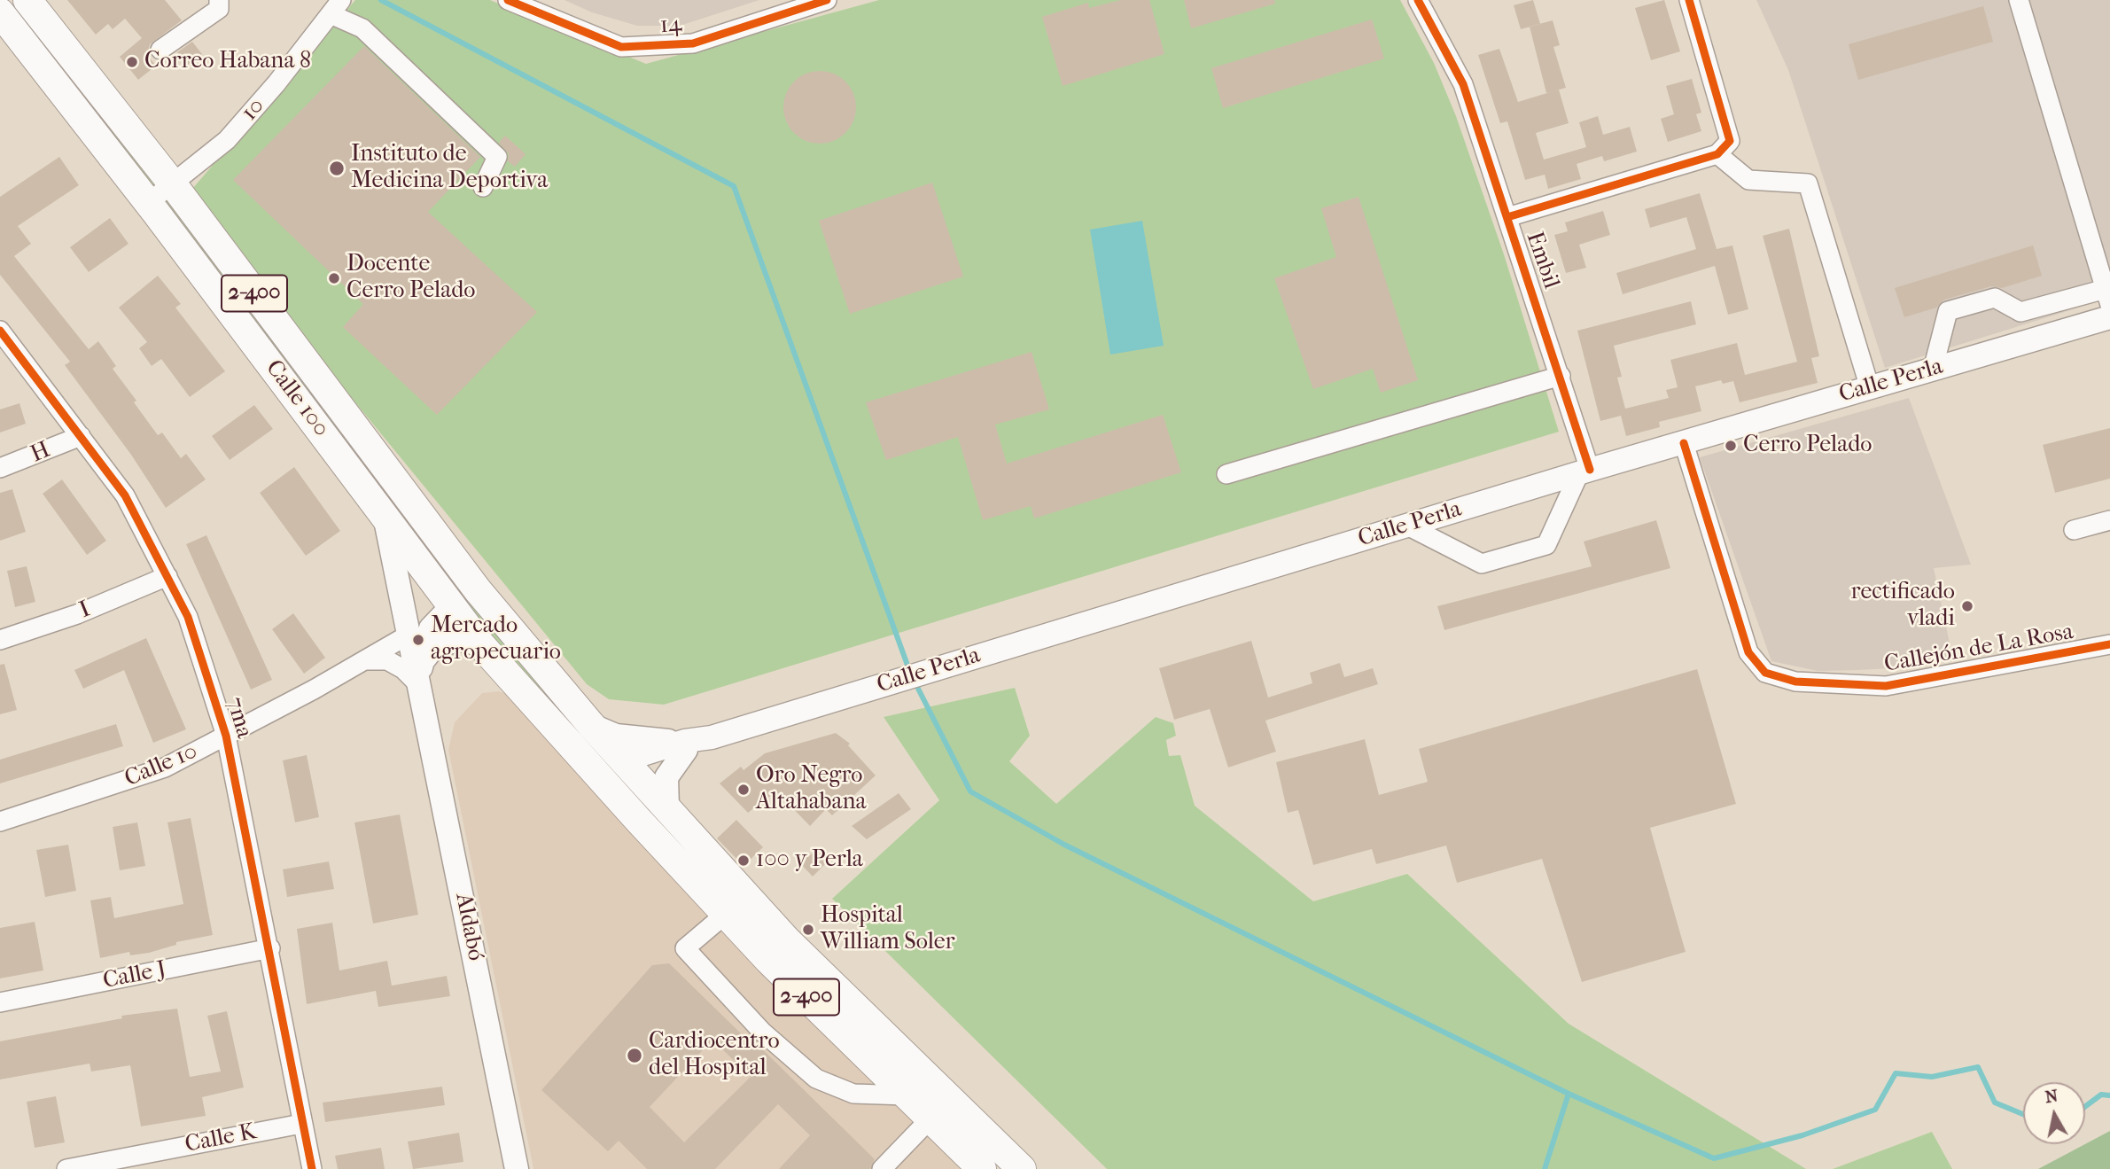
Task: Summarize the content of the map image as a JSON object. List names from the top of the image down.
{
  "streets": {
    "highway": ["2-400", "Calle 100"],
    "main road": ["Calle Perla", "Aldabó"],
    "street": [
      "14",
      "10",
      "Embil",
      "H",
      "I",
      "Callejón de La Rosa",
      "7ma",
      "Calle 10",
      "Calle J",
      "Calle K"
    ]
  },
  "crossings": [
    ["10", "Calle 100"],
    ["Embil", "Calle Perla"],
    ["2-400", "Calle Perla"],
    ["2-400", "Calle 100"],
    ["Calle Perla", "Calle 100"],
    ["Calle Perla", "Callejón de La Rosa"],
    ["Calle 100", "Aldabó"],
    ["H", "7ma"],
    ["I", "7ma"],
    ["7ma", "Calle 10"],
    ["7ma", "Calle J"],
    ["7ma", "Calle K"],
    ["Calle 10", "Aldabó"]
  ],
  "places": [
    "Correo Habana 8",
    "Instituto de Medicina Deportiva",
    "Docente Cerro Pelado",
    "Cerro Pelado",
    "rectificado vladi",
    "Mercado agropecuario",
    "Oro Negro Altahabana",
    "100 y Perla",
    "Hospital William Soler",
    "Cardiocentro del Hospital"
  ],
  "north": "top"
}
